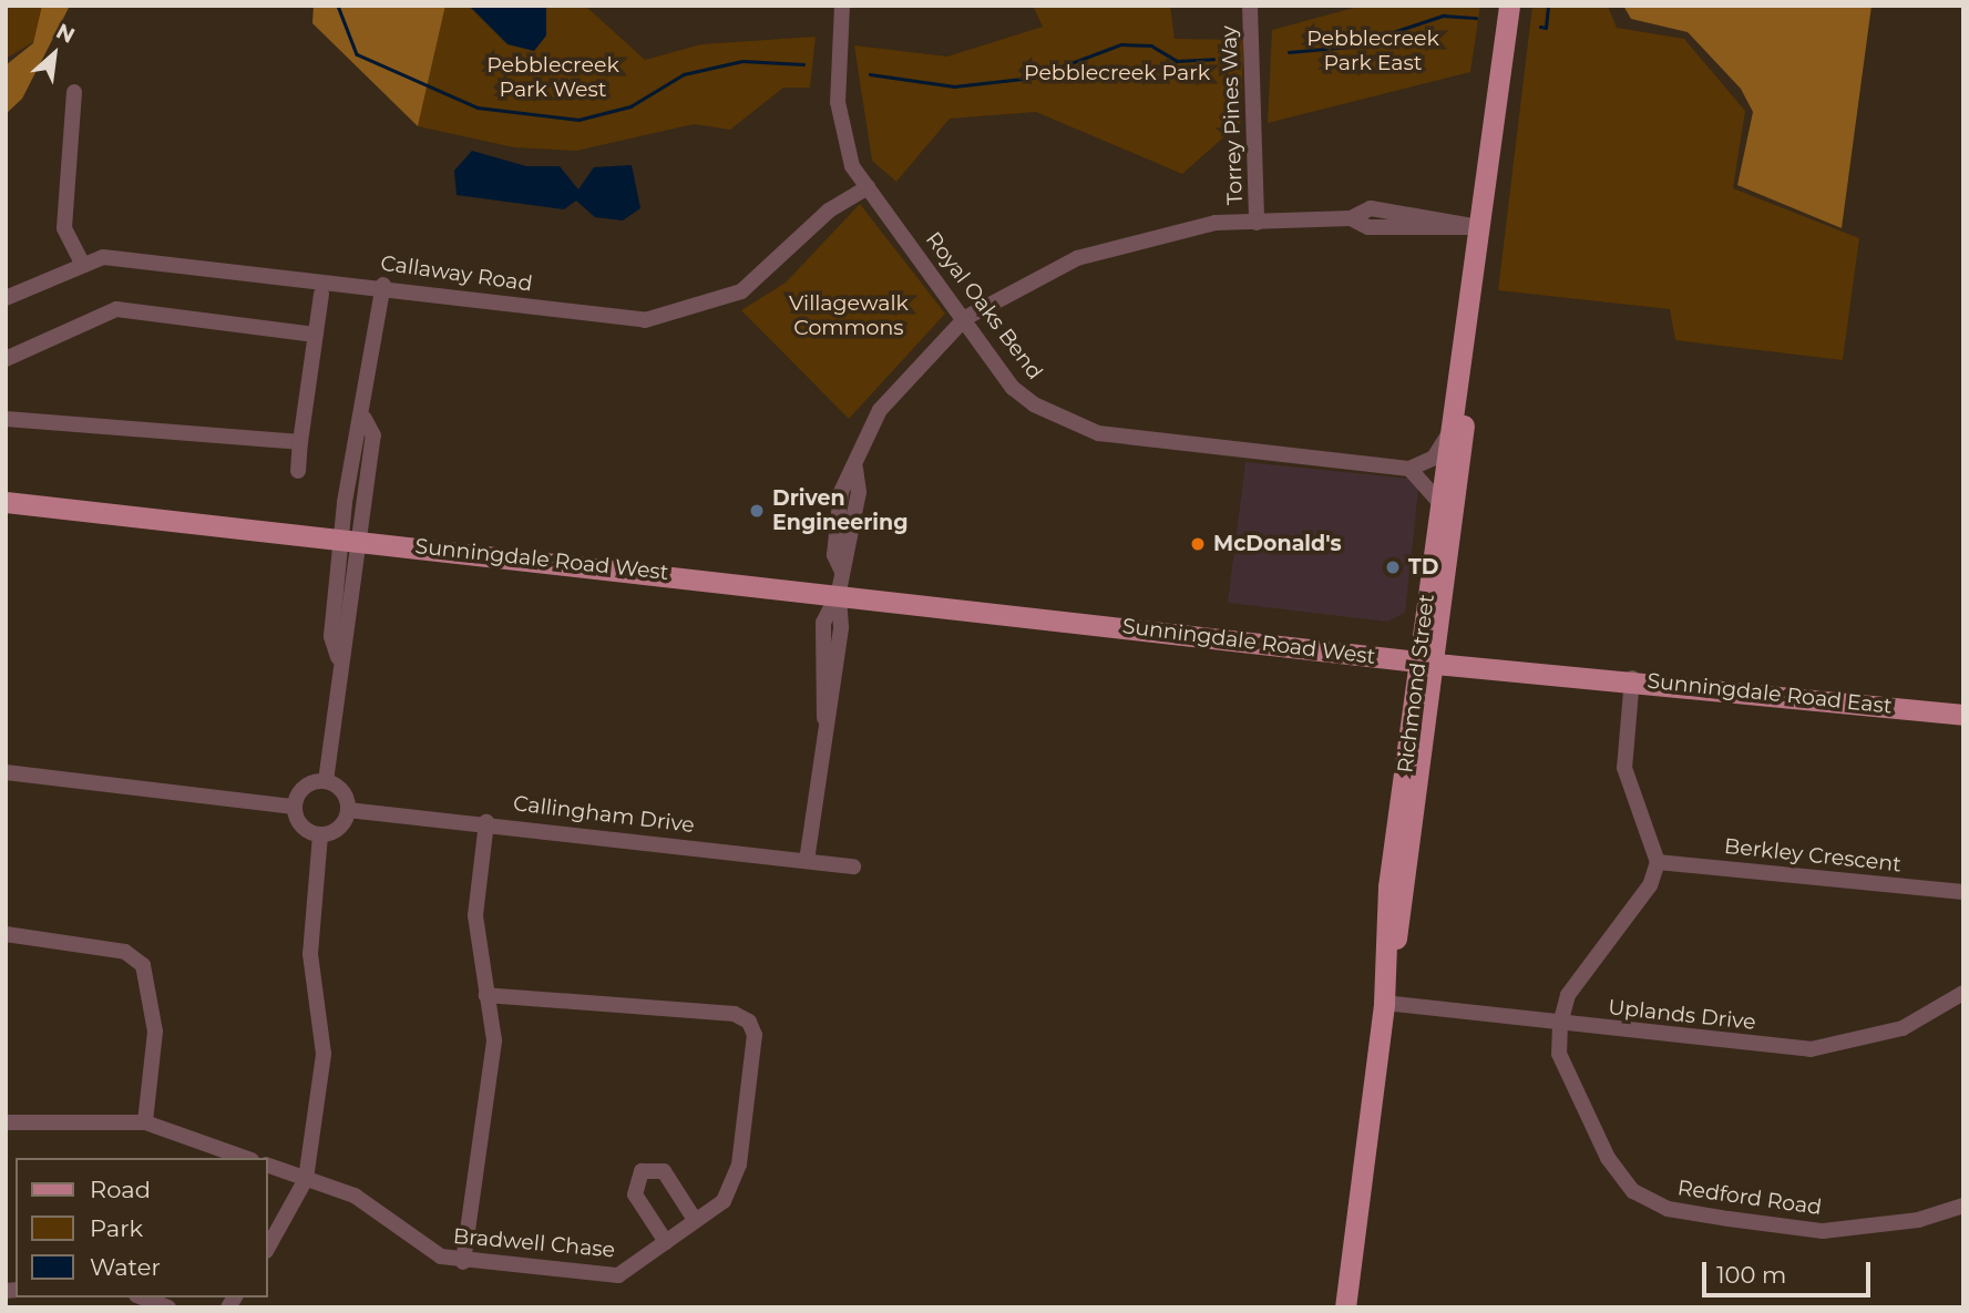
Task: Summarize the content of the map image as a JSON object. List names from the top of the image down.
{
  "streets": {
    "main road": ["Sunningdale Road West", "Richmond Street", "Sunningdale Road East"],
    "street": [
      "Torrey Pines Way",
      "Callaway Road",
      "Royal Oaks Bend",
      "Callingham Drive",
      "Berkley Crescent",
      "Uplands Drive",
      "Redford Road",
      "Bradwell Chase"
    ]
  },
  "crossings": [
    ["Callaway Road", "Royal Oaks Bend"],
    ["Sunningdale Road West", "Richmond Street"],
    ["Sunningdale Road West", "Sunningdale Road East"],
    ["Richmond Street", "Sunningdale Road East"],
    ["Richmond Street", "Uplands Drive"],
    ["Berkley Crescent", "Redford Road"],
    ["Uplands Drive", "Redford Road"]
  ],
  "parks": [
    "Pebblecreek Park East",
    "Pebblecreek Park West",
    "Pebblecreek Park",
    "Villagewalk Commons"
  ],
  "places": ["Driven Engineering", "McDonald's", "TD"],
  "legend": ["Road", "Park", "Water"],
  "scale_bar": "100 m",
  "north": "top right"
}
